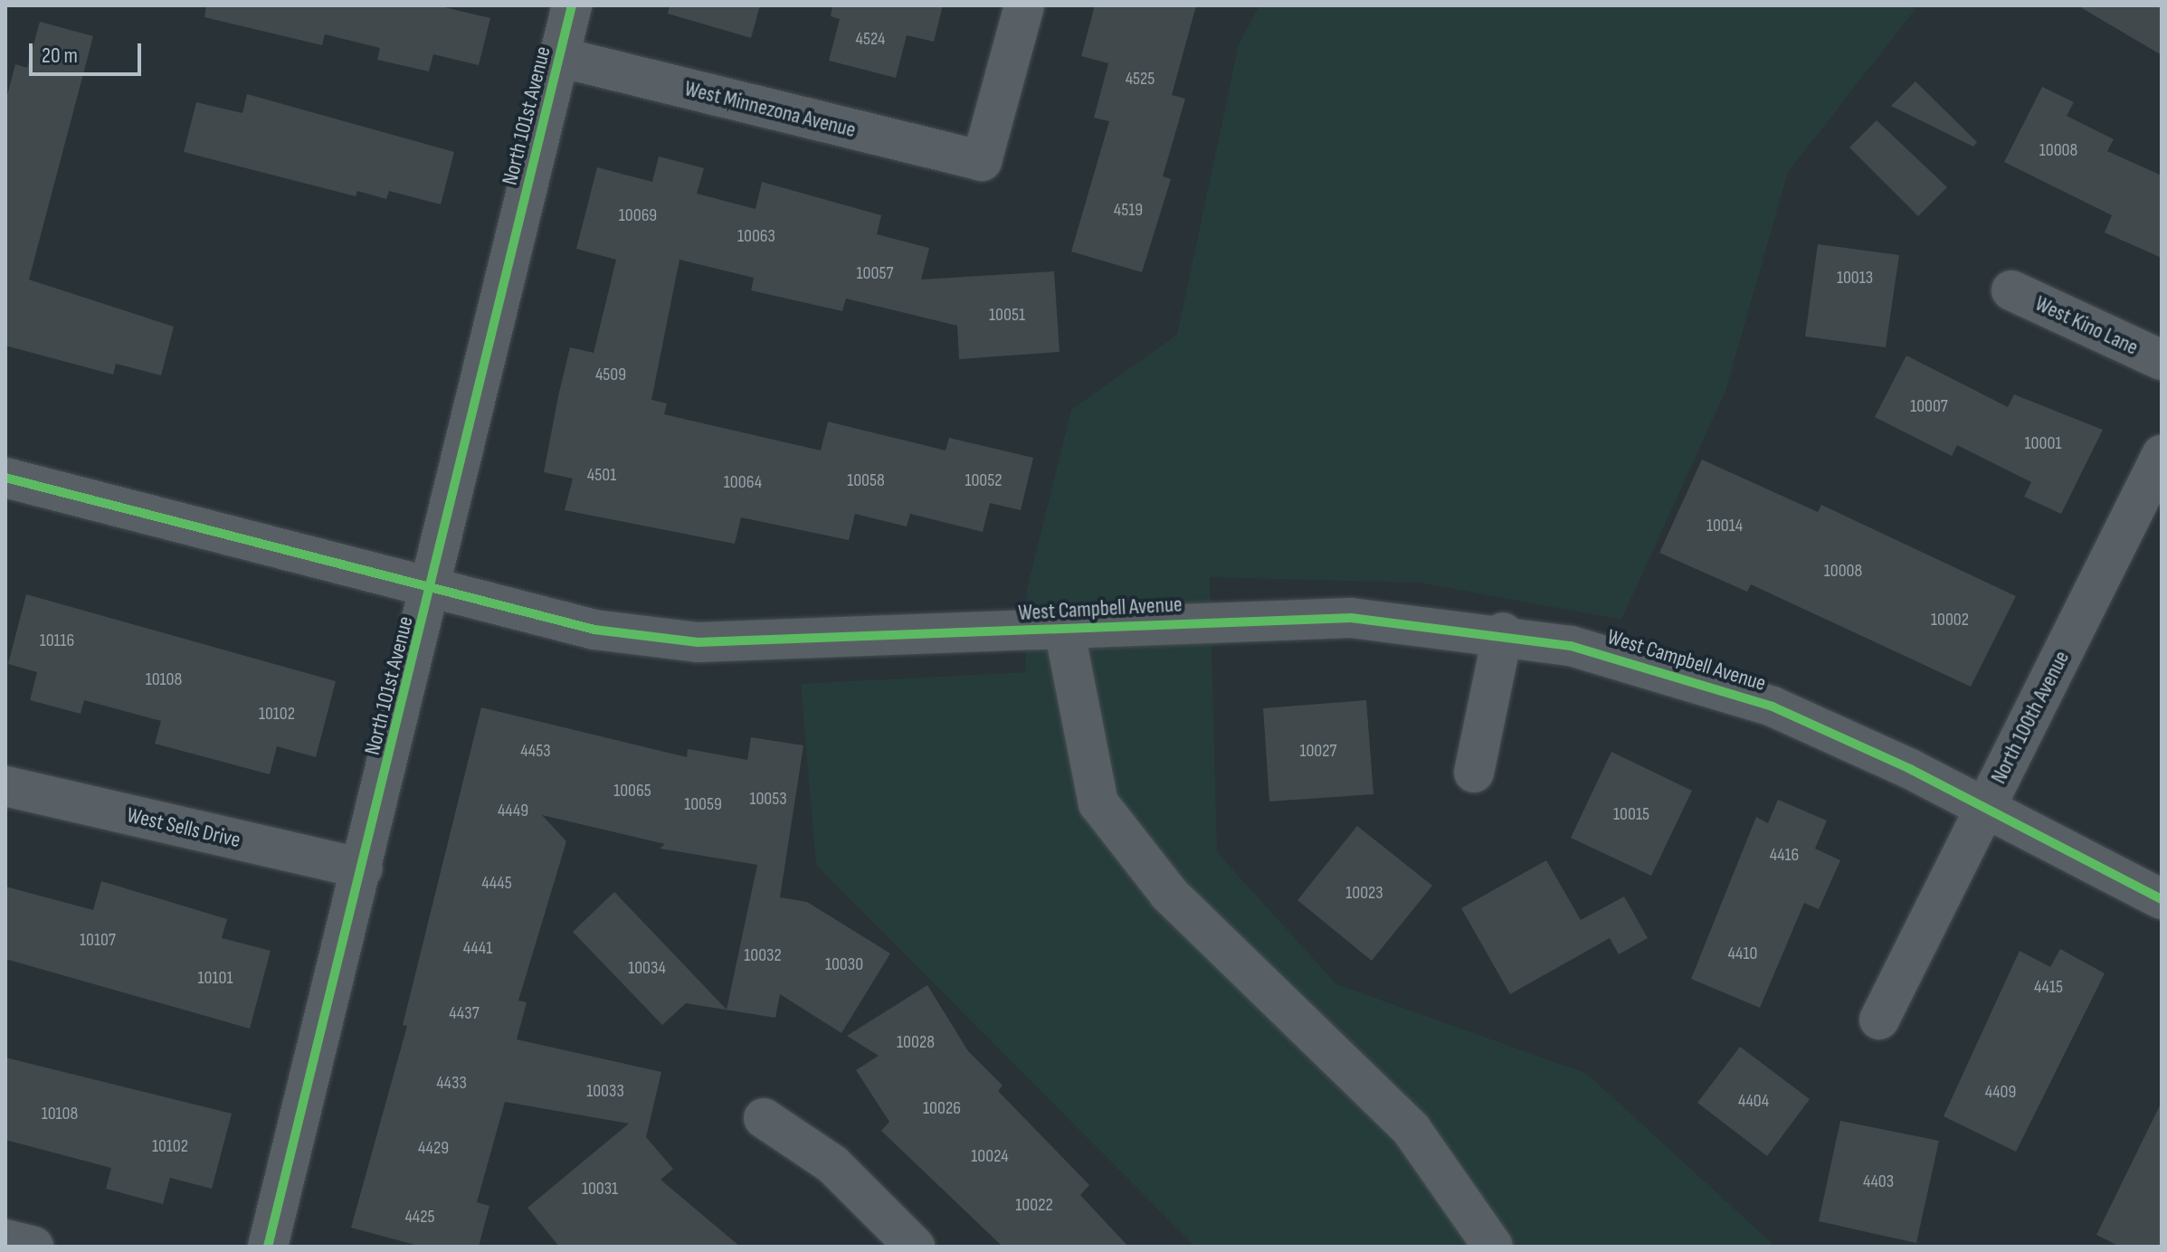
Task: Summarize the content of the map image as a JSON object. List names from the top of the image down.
{
  "streets": {
    "street": [
      "West Minnezona Avenue",
      "North 101st Avenue",
      "West Kino Lane",
      "West Campbell Avenue",
      "North 100th Avenue",
      "West Sells Drive"
    ]
  },
  "crossings": [
    ["West Minnezona Avenue", "North 101st Avenue"],
    ["North 101st Avenue", "West Campbell Avenue"],
    ["North 101st Avenue", "West Sells Drive"],
    ["West Campbell Avenue", "North 100th Avenue"]
  ],
  "house_numbers": [
    "4524",
    "4525",
    "10008",
    "4519",
    "10069",
    "10063",
    "10057",
    "10013",
    "10051",
    "4509",
    "10007",
    "10001",
    "4501",
    "10058",
    "10052",
    "10064",
    "10014",
    "10008",
    "10002",
    "10116",
    "10108",
    "10102",
    "4453",
    "10027",
    "10065",
    "10053",
    "10059",
    "4449",
    "10015",
    "4416",
    "4445",
    "10023",
    "10107",
    "4441",
    "4410",
    "10032",
    "10030",
    "10034",
    "10101",
    "4415",
    "4437",
    "10028",
    "4433",
    "10033",
    "4409",
    "4404",
    "10026",
    "10108",
    "10102",
    "4429",
    "10024",
    "4403",
    "10031",
    "10022",
    "4425"
  ],
  "scale_bar": "20 m"
}
